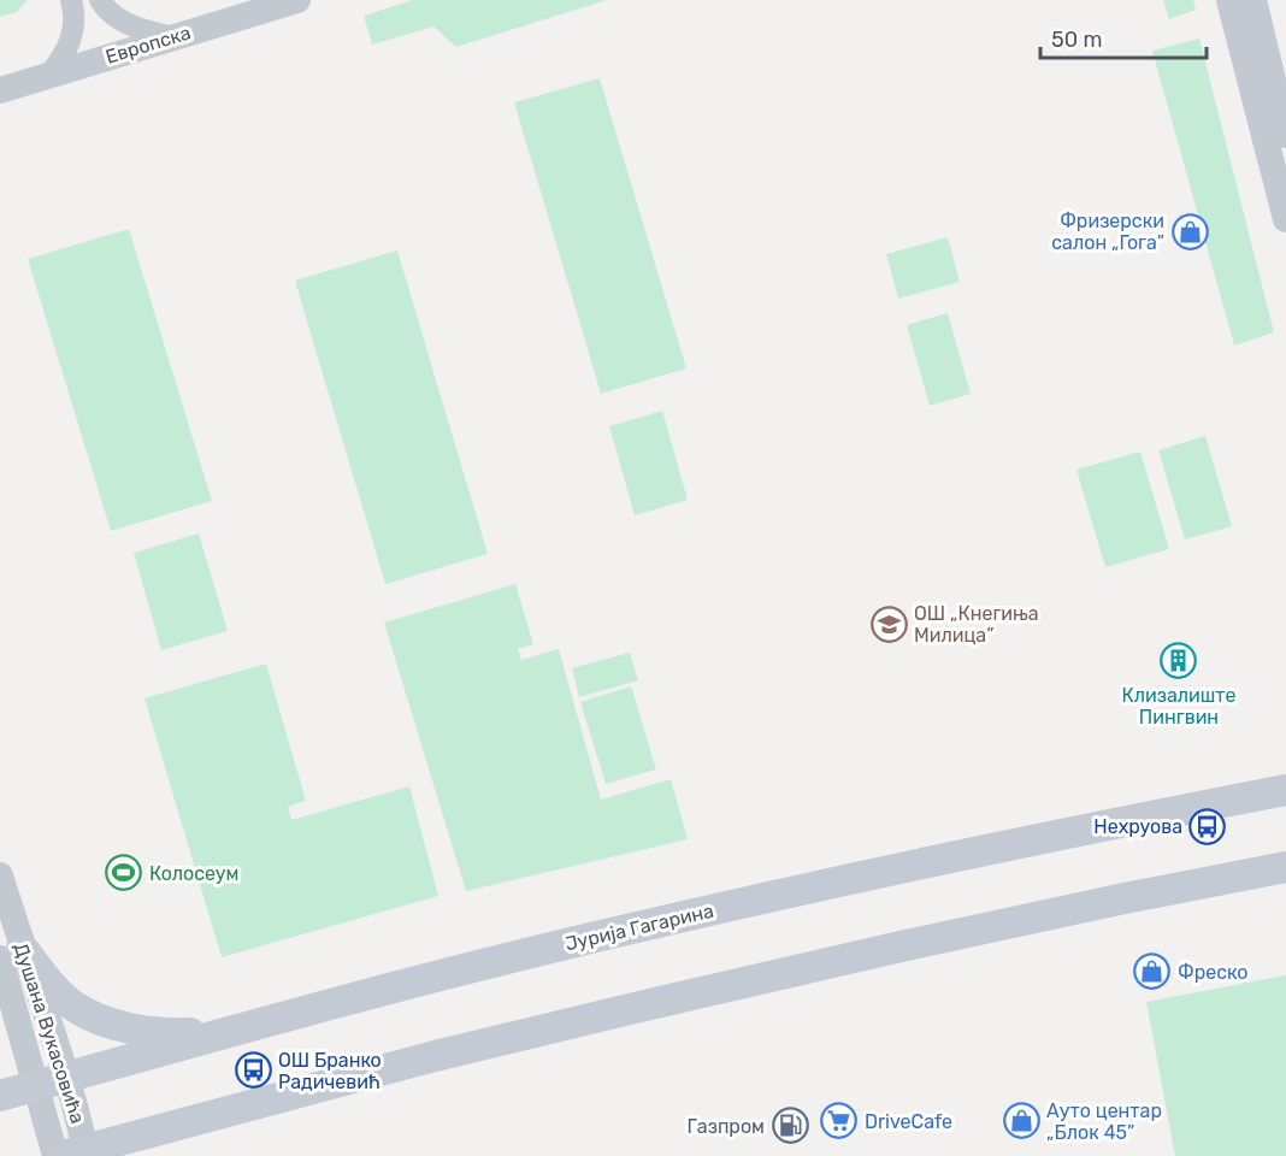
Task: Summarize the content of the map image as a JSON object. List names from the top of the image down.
{
  "streets": {
    "main road": ["Јурија Гагарина"],
    "street": ["Европска", "Душана Вукасовића"]
  },
  "crossings": [
    ["Јурија Гагарина", "Душана Вукасовића"]
  ],
  "places": {
    "shop": ["Фризерски салон „Гога”", "Фреско", "Ауто центар „Блок 45”"],
    "school or university": ["ОШ „Кнегиња Милица”"],
    "building": ["Клизалиште Пингвин"],
    "bus stop": ["Нехруова", "ОШ Бранко Радичевић"],
    "sports": ["Колосеум"],
    "supermarket": ["DriveCafe"],
    "fuel station": ["Газпром"]
  },
  "scale_bar": "50 m"
}
